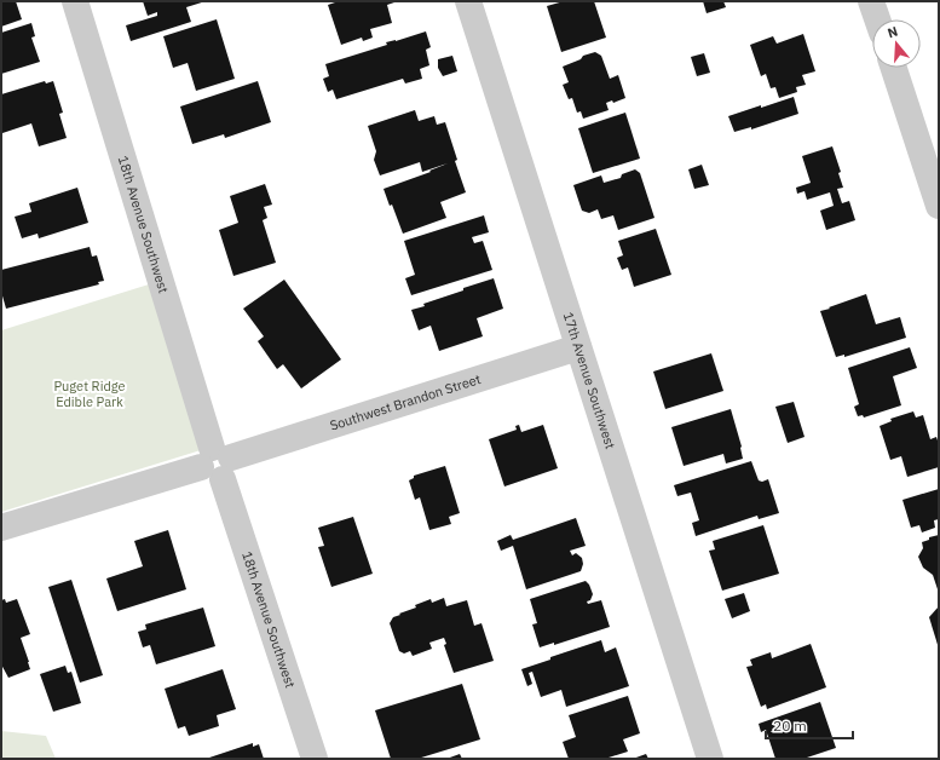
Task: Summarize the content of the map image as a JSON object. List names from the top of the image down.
{
  "streets": {
    "street": ["18th Avenue Southwest", "17th Avenue Southwest", "Southwest Brandon Street"]
  },
  "crossings": [
    ["18th Avenue Southwest", "Southwest Brandon Street"],
    ["17th Avenue Southwest", "Southwest Brandon Street"]
  ],
  "parks": ["Puget Ridge Edible Park"],
  "scale_bar": "20 m",
  "north": "top"
}
